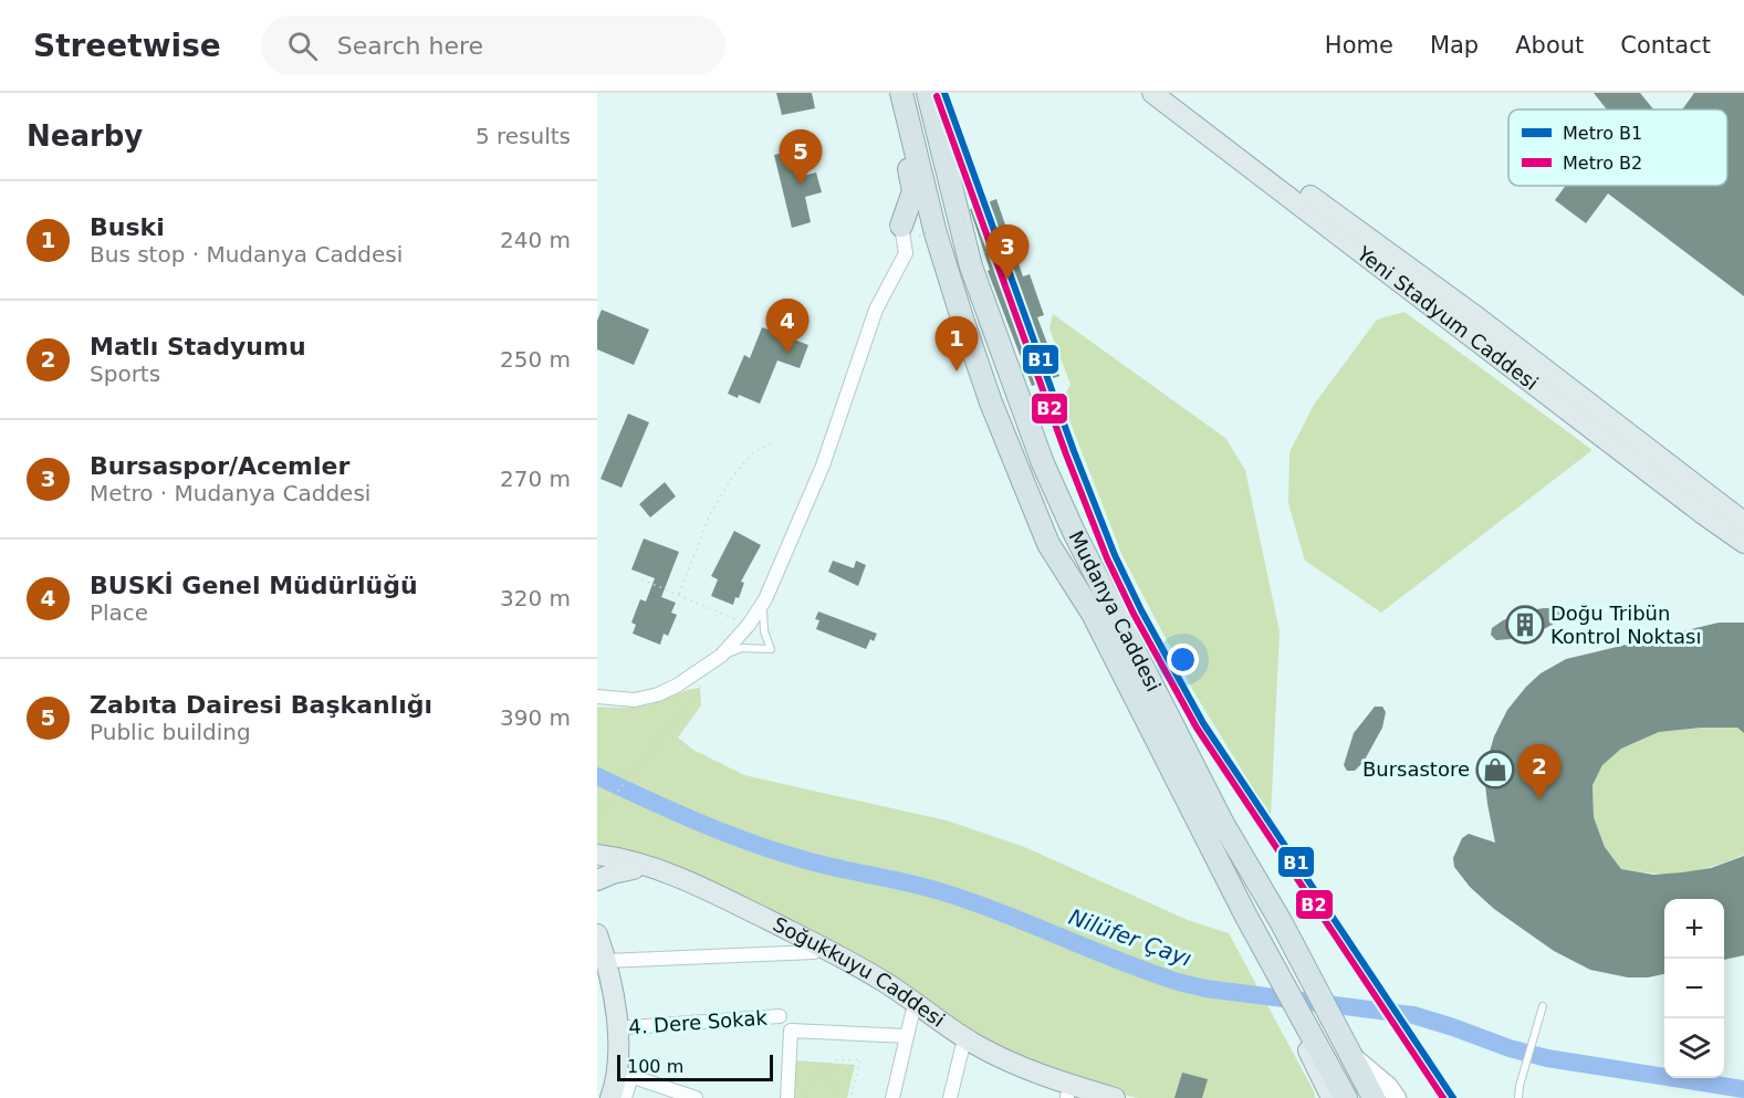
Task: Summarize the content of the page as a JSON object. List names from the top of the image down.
{
  "streets": {
    "highway": ["Mudanya Caddesi"],
    "main road": ["Yeni Stadyum Caddesi", "Soğukkuyu Caddesi"],
    "street": ["4. Dere Sokak"]
  },
  "water": ["Nilüfer Çayı"],
  "places": {
    "building": ["Doğu Tribün Kontrol Noktası"],
    "shop": ["Bursastore"]
  },
  "lines": ["metro line B1", "metro line B2"],
  "legend": ["Metro B1", "Metro B2"],
  "scale_bar": "100 m",
  "page": {
    "header": "Streetwise",
    "search": "Search here",
    "nav": [
      "Home",
      "Map",
      "About",
      "Contact"
    ],
    "heading": ["Nearby", "5 results"],
    "pins": [
      "5",
      "3",
      "4",
      "1",
      "2"
    ],
    "list": [
      {
        "mark": "1",
        "name": "Buski",
        "note": "Bus stop · Mudanya Caddesi",
        "value": "240 m"
      },
      {
        "mark": "2",
        "name": "Matlı Stadyumu",
        "note": "Sports",
        "value": "250 m"
      },
      {
        "mark": "3",
        "name": "Bursaspor/Acemler",
        "note": "Metro · Mudanya Caddesi",
        "value": "270 m"
      },
      {
        "mark": "4",
        "name": "BUSKİ Genel Müdürlüğü",
        "note": "Place",
        "value": "320 m"
      },
      {
        "mark": "5",
        "name": "Zabıta Dairesi Başkanlığı",
        "note": "Public building",
        "value": "390 m"
      }
    ],
    "map_buttons": ["+", "−"],
    "scale": "100 m"
  }
}
